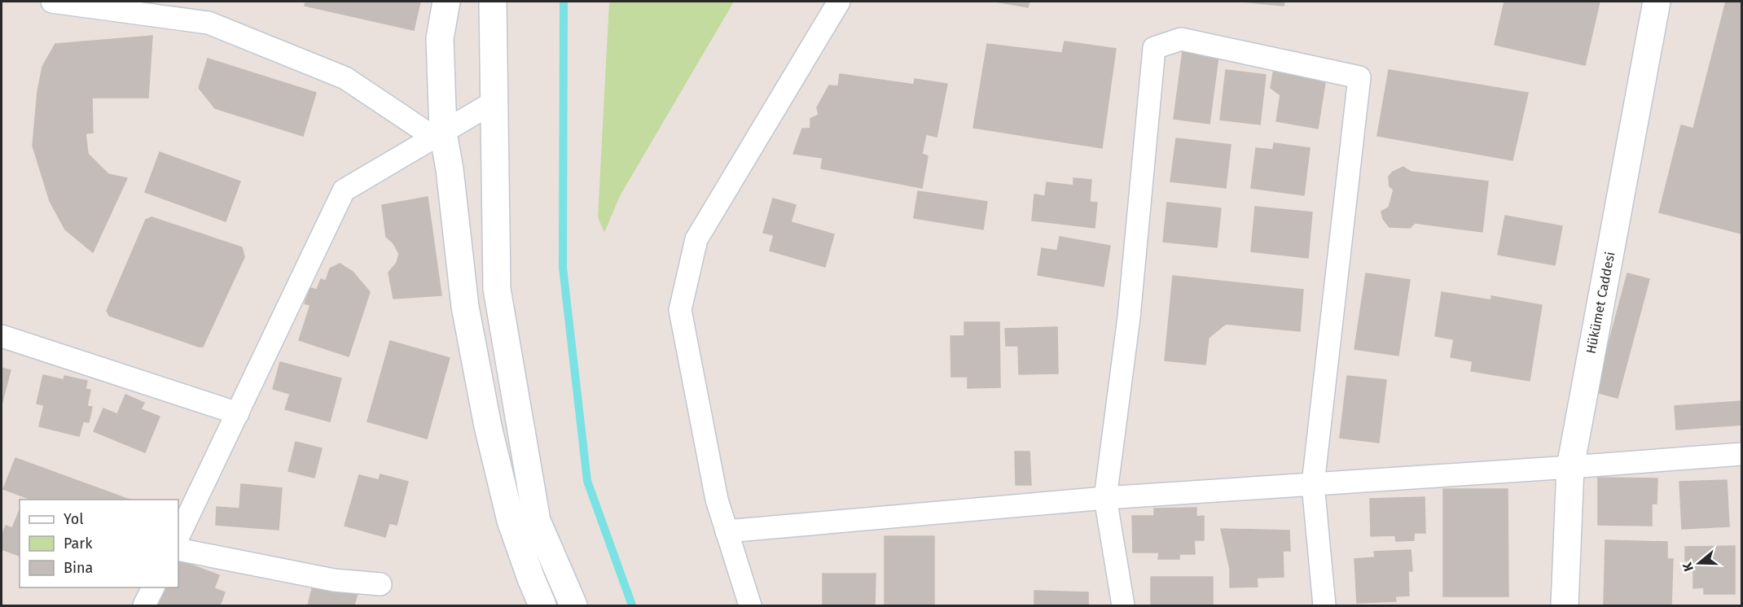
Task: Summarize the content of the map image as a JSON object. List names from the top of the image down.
{
  "streets": {
    "street": ["Hükümet Caddesi"]
  },
  "legend": ["Yol", "Park", "Bina"],
  "north": "left"
}
